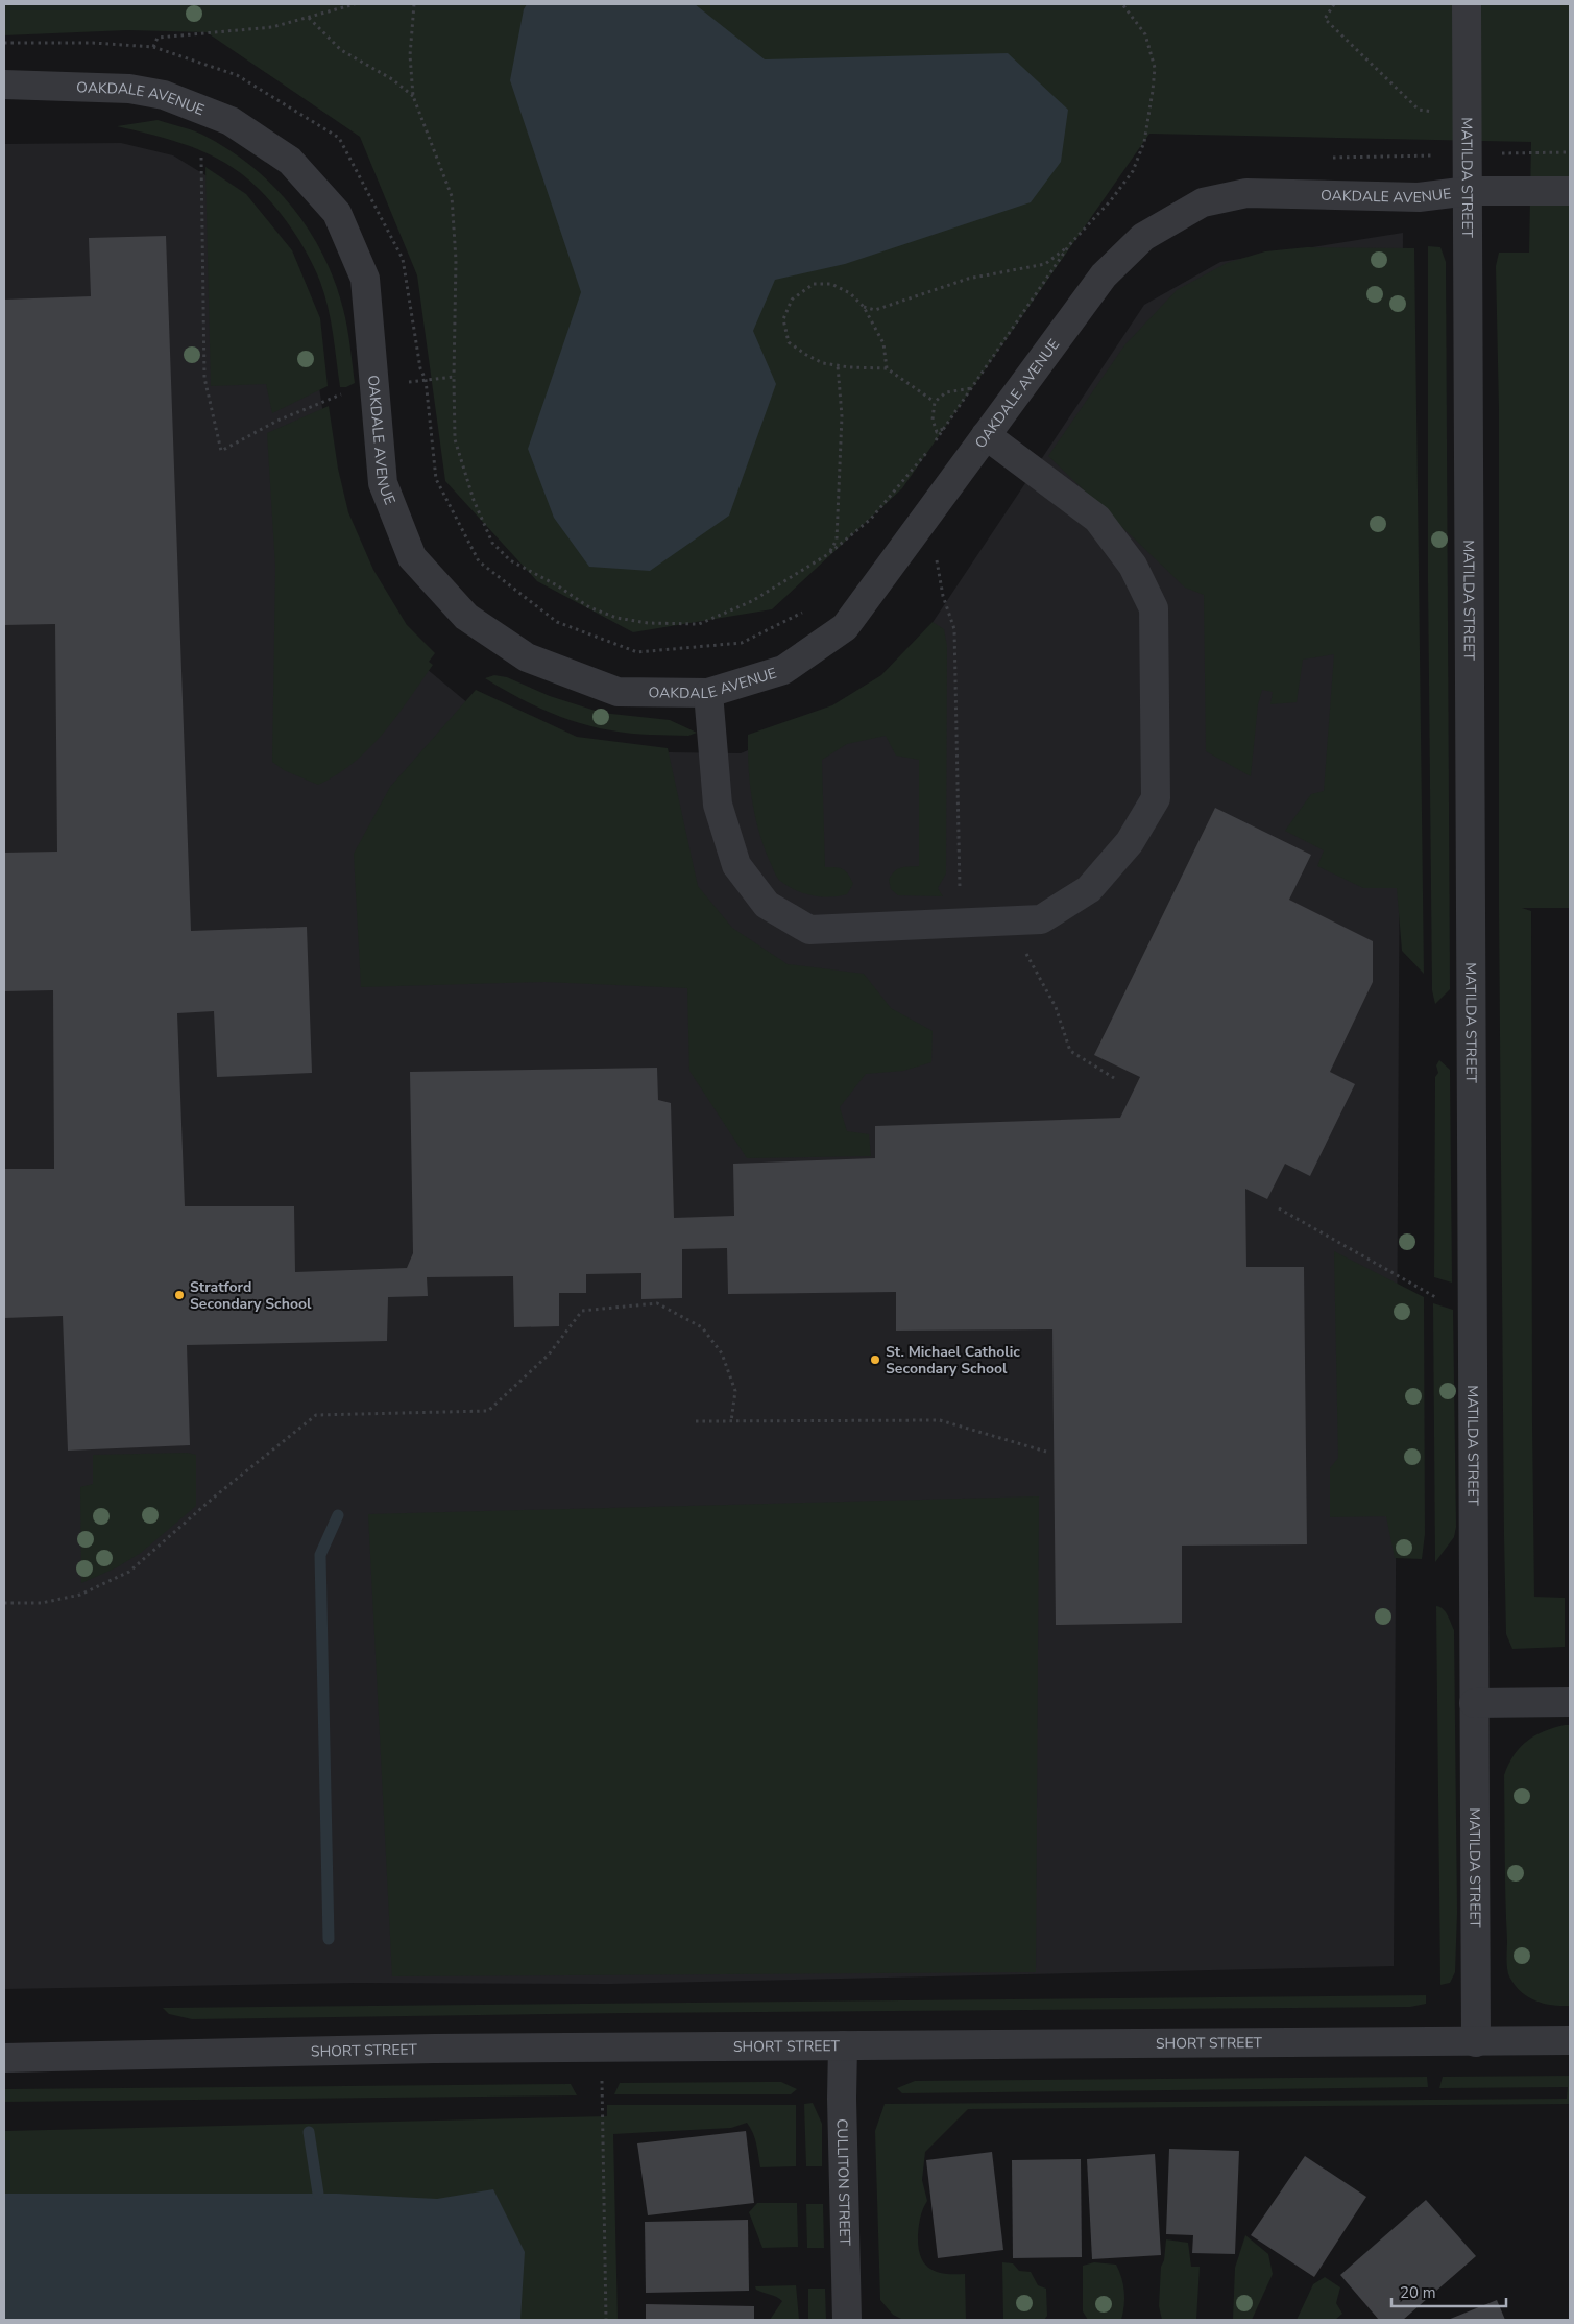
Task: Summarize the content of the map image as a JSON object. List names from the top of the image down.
{
  "streets": {
    "street": [
      "OAKDALE AVENUE",
      "MATILDA STREET",
      "SHORT STREET",
      "CULLITON STREET"
    ]
  },
  "crossings": [
    ["OAKDALE AVENUE", "MATILDA STREET"],
    ["MATILDA STREET", "SHORT STREET"],
    ["SHORT STREET", "CULLITON STREET"]
  ],
  "places": ["Stratford Secondary School", "St. Michael Catholic Secondary School"],
  "scale_bar": "20 m"
}
